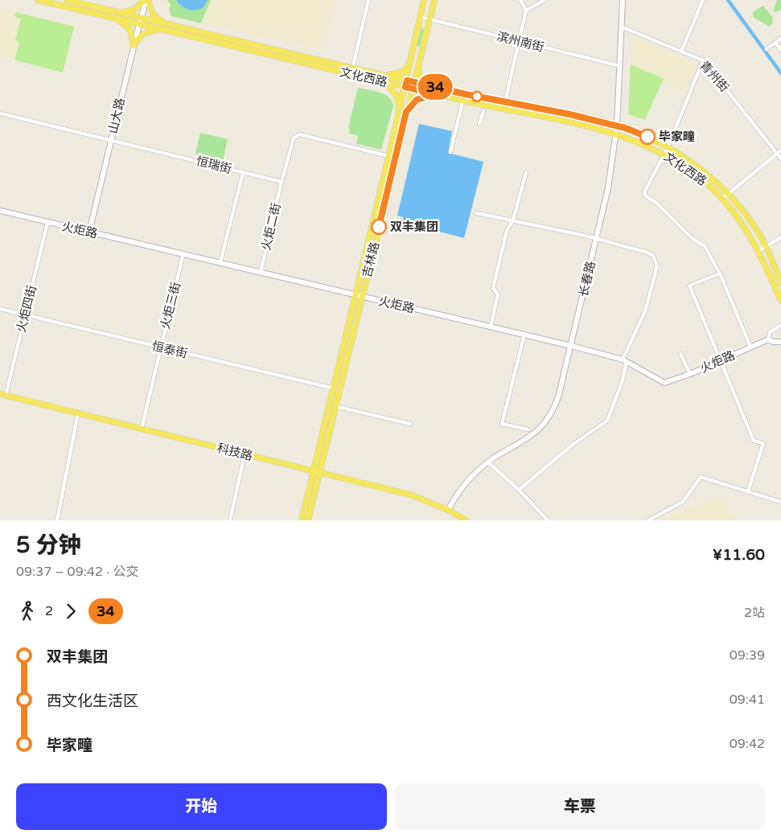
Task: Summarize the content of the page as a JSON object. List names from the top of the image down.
{
  "streets": {
    "main road": [
      "文化西路",
      "山大路",
      "火炬路",
      "吉林路",
      "长春路",
      "科技路"
    ],
    "street": [
      "滨州南街",
      "青州街",
      "恒瑞街",
      "火炬二街",
      "火炬三街",
      "火炬四街",
      "恒泰街"
    ]
  },
  "crossings": [
    ["滨州南街", "吉林路"],
    ["滨州南街", "长春路"],
    ["青州街", "长春路"],
    ["文化西路", "山大路"],
    ["文化西路", "吉林路"],
    ["文化西路", "长春路"],
    ["山大路", "恒瑞街"],
    ["山大路", "火炬路"],
    ["恒瑞街", "火炬二街"],
    ["火炬二街", "火炬路"],
    ["火炬路", "吉林路"],
    ["火炬路", "长春路"],
    ["火炬路", "火炬三街"],
    ["火炬路", "火炬四街"],
    ["吉林路", "恒泰街"],
    ["吉林路", "科技路"],
    ["长春路", "科技路"],
    ["火炬三街", "恒泰街"],
    ["火炬三街", "科技路"],
    ["火炬四街", "恒泰街"],
    ["火炬四街", "科技路"]
  ],
  "places": ["毕家疃", "双丰集团"],
  "lines": ["bus line 34"],
  "page": {
    "on_map": "34",
    "heading": ["5 分钟", "09:37 – 09:42 · 公交", "¥11.60"],
    "legs": ["2", "34", "2站"],
    "list": [
      {
        "name": "双丰集团",
        "value": "09:39"
      },
      {
        "name": "西文化生活区",
        "value": "09:41"
      },
      {
        "name": "毕家疃",
        "value": "09:42"
      }
    ],
    "buttons": ["开始", "车票"]
  }
}
